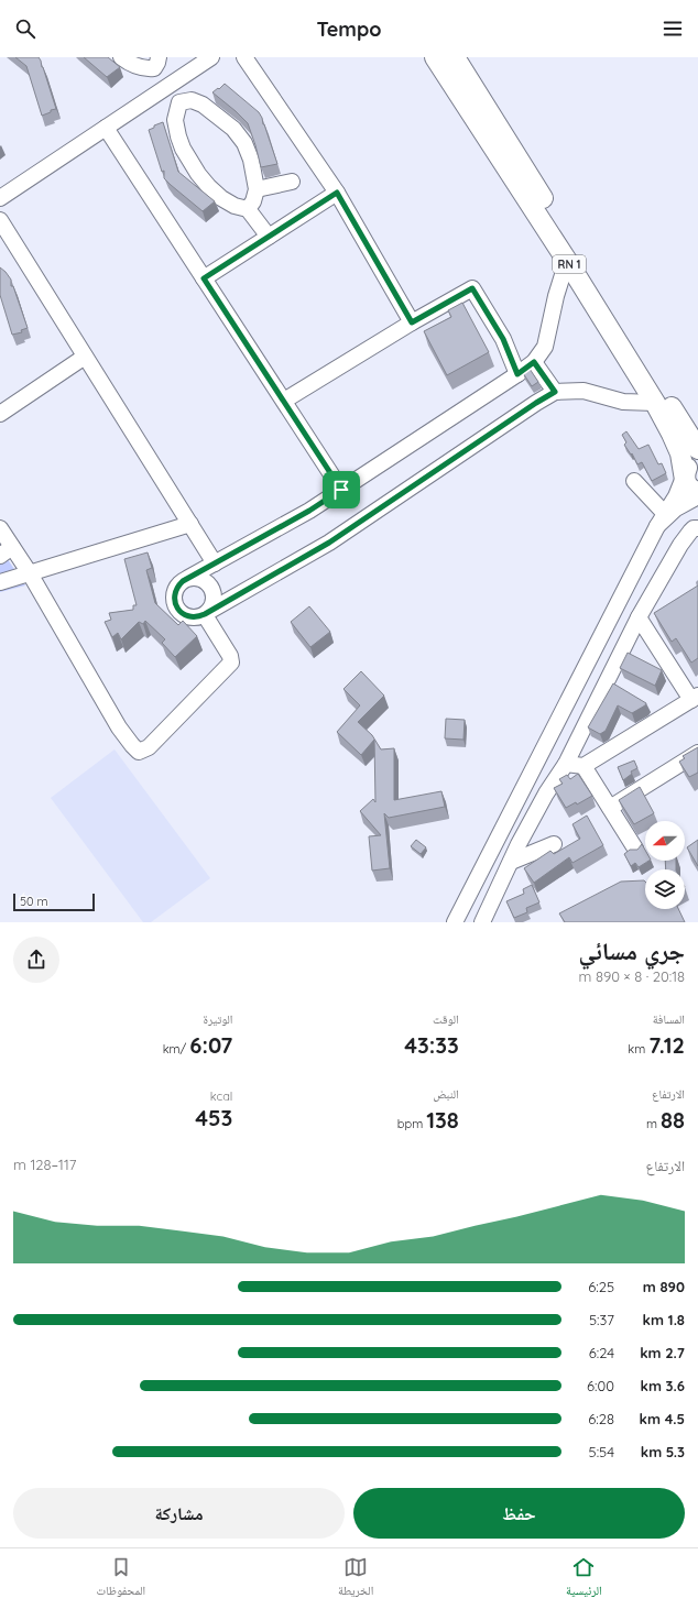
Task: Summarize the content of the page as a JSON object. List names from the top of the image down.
{
  "streets": {
    "main road": ["RN 1"]
  },
  "scale_bar": "50 m",
  "north": "left",
  "page": {
    "header": "Tempo",
    "scale": "50 m",
    "heading": ["جري مسائي", "20:18 · 8 × 890 m"],
    "stats": [
      ["المسافة", "7.12 km"],
      ["الوقت", "43:33"],
      ["الوتيرة", "6:07 /km"],
      ["الارتفاع", "88 m"],
      ["النبض", "138 bpm"],
      ["kcal", "453"]
    ],
    "chart": ["الارتفاع", "117–128 m"],
    "list": [
      {
        "name": "890 m",
        "note": "6:25"
      },
      {
        "name": "1.8 km",
        "note": "5:37"
      },
      {
        "name": "2.7 km",
        "note": "6:24"
      },
      {
        "name": "3.6 km",
        "note": "6:00"
      },
      {
        "name": "4.5 km",
        "note": "6:28"
      },
      {
        "name": "5.3 km",
        "note": "5:54"
      }
    ],
    "buttons": ["حفظ", "مشاركة"],
    "tabs": ["الرئيسية", "الخريطة", "المحفوظات"]
  }
}
